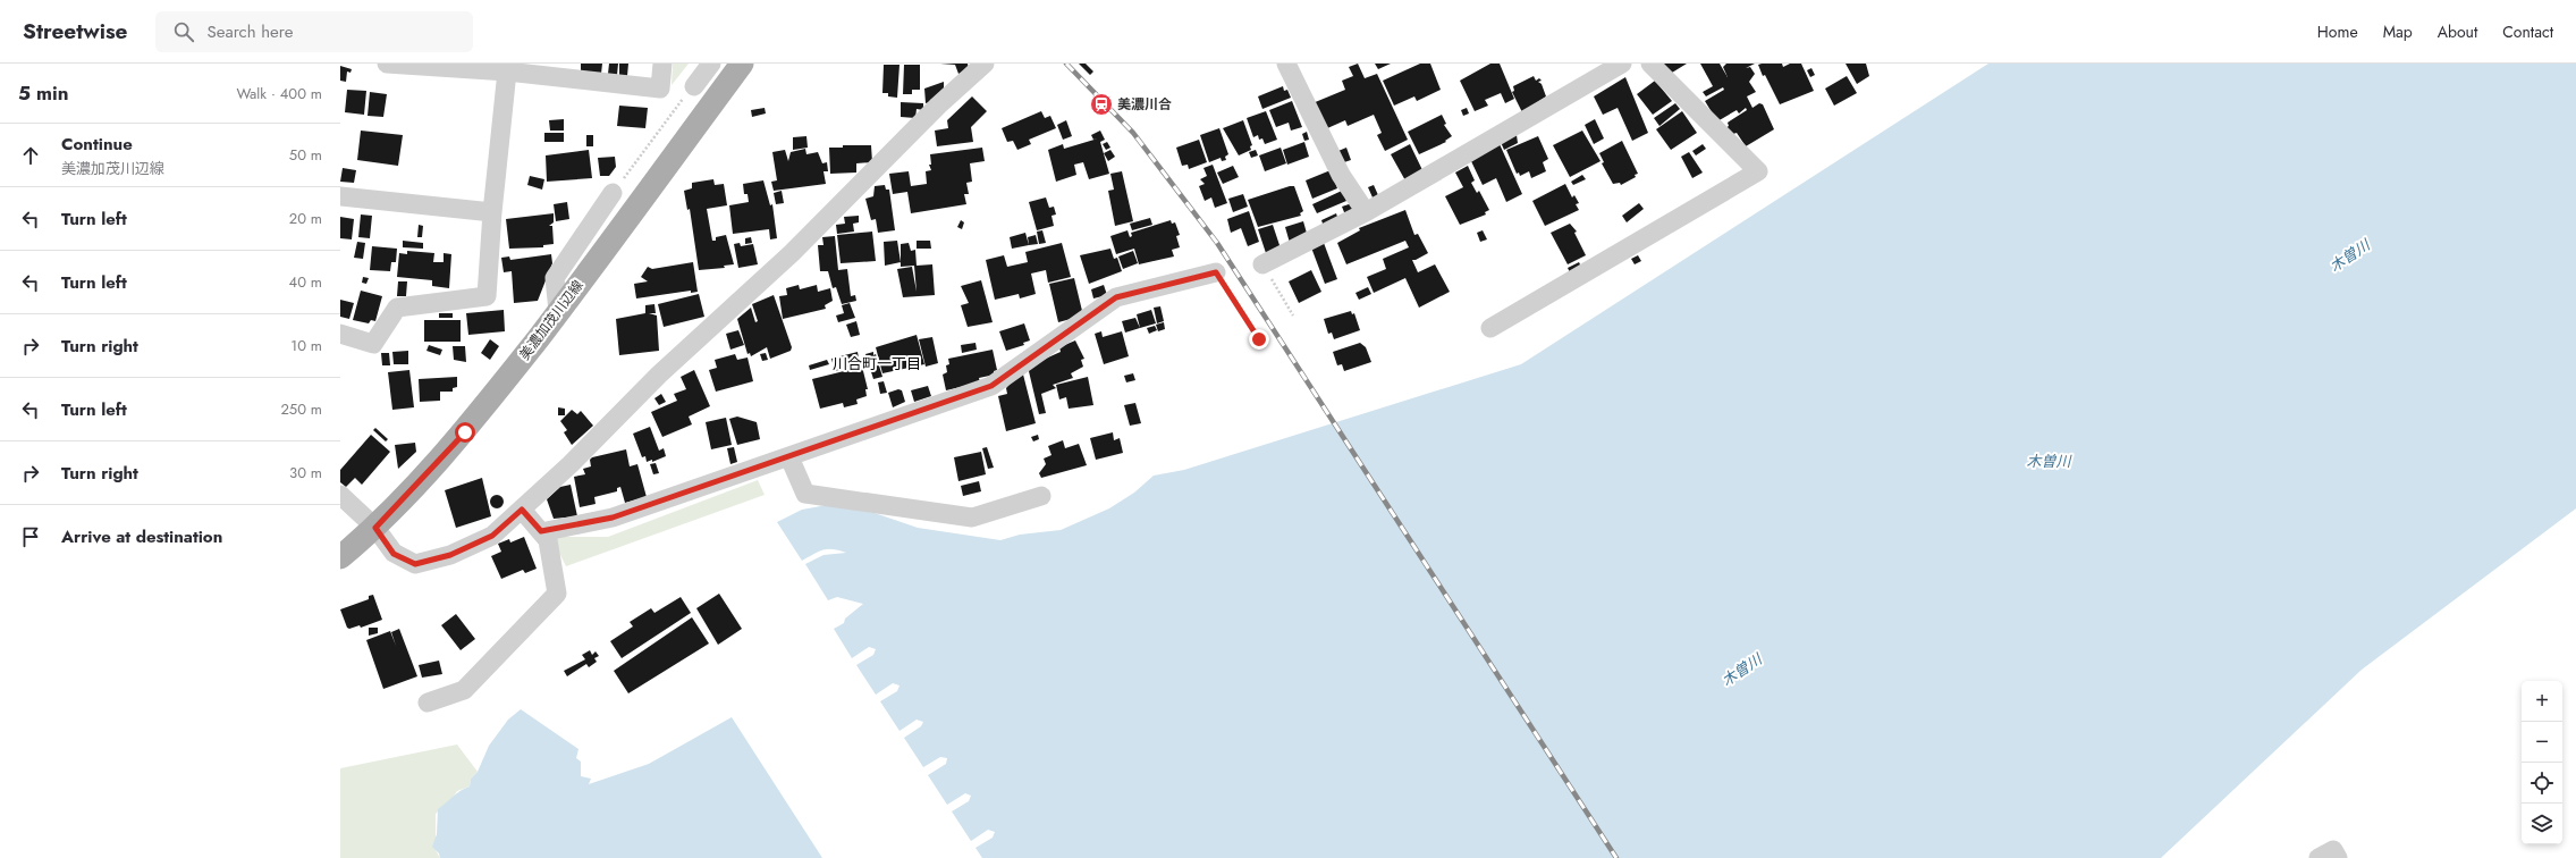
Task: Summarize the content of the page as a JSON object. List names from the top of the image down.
{
  "streets": {
    "main road": ["美濃加茂川辺線"]
  },
  "districts": ["川合町一丁目"],
  "water": ["木曽川"],
  "places": {
    "station": ["美濃川合"]
  },
  "page": {
    "header": "Streetwise",
    "search": "Search here",
    "nav": [
      "Home",
      "Map",
      "About",
      "Contact"
    ],
    "heading": ["5 min", "Walk · 400 m"],
    "list": [
      ["Continue", "美濃加茂川辺線", "50 m"],
      ["Turn left", "20 m"],
      ["Turn left", "40 m"],
      ["Turn right", "10 m"],
      ["Turn left", "250 m"],
      ["Turn right", "30 m"],
      "Arrive at destination"
    ],
    "map_buttons": ["+", "−"]
  }
}
